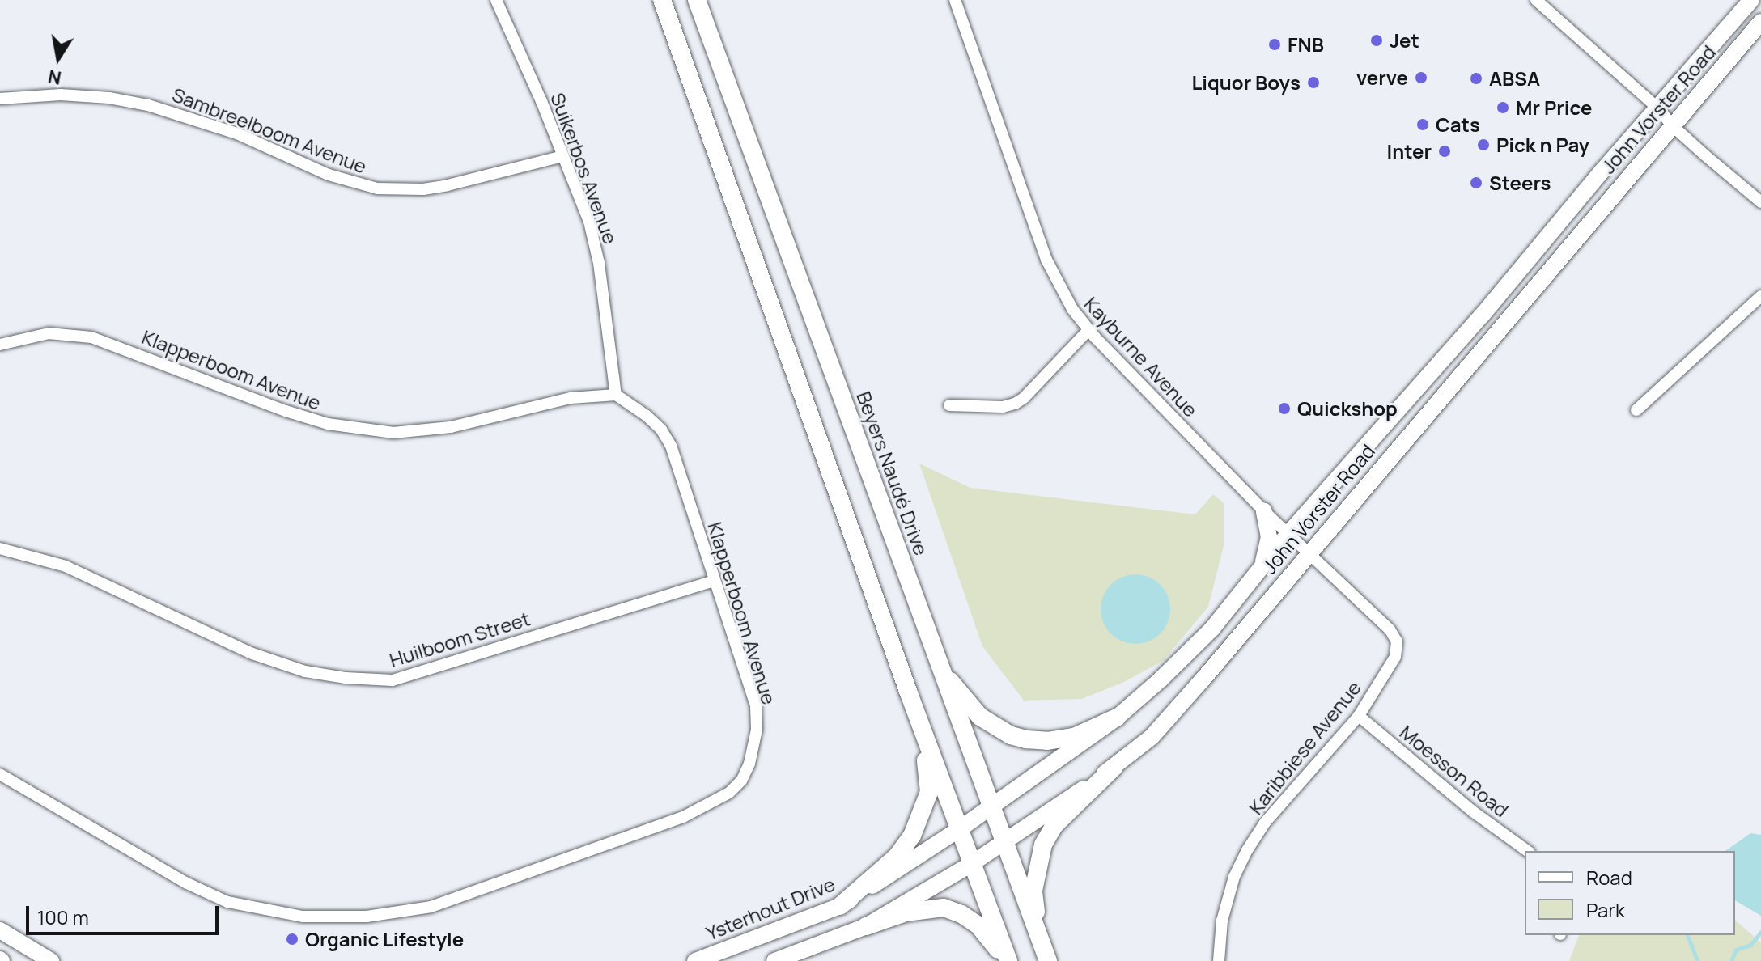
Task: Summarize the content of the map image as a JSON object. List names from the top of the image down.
{
  "streets": {
    "main road": ["John Vorster Road", "Beyers Naudé Drive", "Ysterhout Drive"],
    "street": [
      "Sambreelboom Avenue",
      "Suikerbos Avenue",
      "Kayburne Avenue",
      "Klapperboom Avenue",
      "Huilboom Street",
      "Karibbiese Avenue",
      "Moesson Road"
    ]
  },
  "crossings": [
    ["John Vorster Road", "Kayburne Avenue"],
    ["John Vorster Road", "Beyers Naudé Drive"],
    ["John Vorster Road", "Karibbiese Avenue"],
    ["John Vorster Road", "Ysterhout Drive"],
    ["Sambreelboom Avenue", "Suikerbos Avenue"],
    ["Suikerbos Avenue", "Klapperboom Avenue"],
    ["Kayburne Avenue", "Karibbiese Avenue"],
    ["Klapperboom Avenue", "Huilboom Street"],
    ["Beyers Naudé Drive", "Ysterhout Drive"],
    ["Karibbiese Avenue", "Moesson Road"]
  ],
  "places": [
    "Jet",
    "FNB",
    "verve",
    "ABSA",
    "Liquor Boys",
    "Mr Price",
    "Cats",
    "Pick n Pay",
    "Inter",
    "Steers",
    "Quickshop",
    "Organic Lifestyle"
  ],
  "legend": ["Road", "Park"],
  "scale_bar": "100 m",
  "north": "bottom"
}
